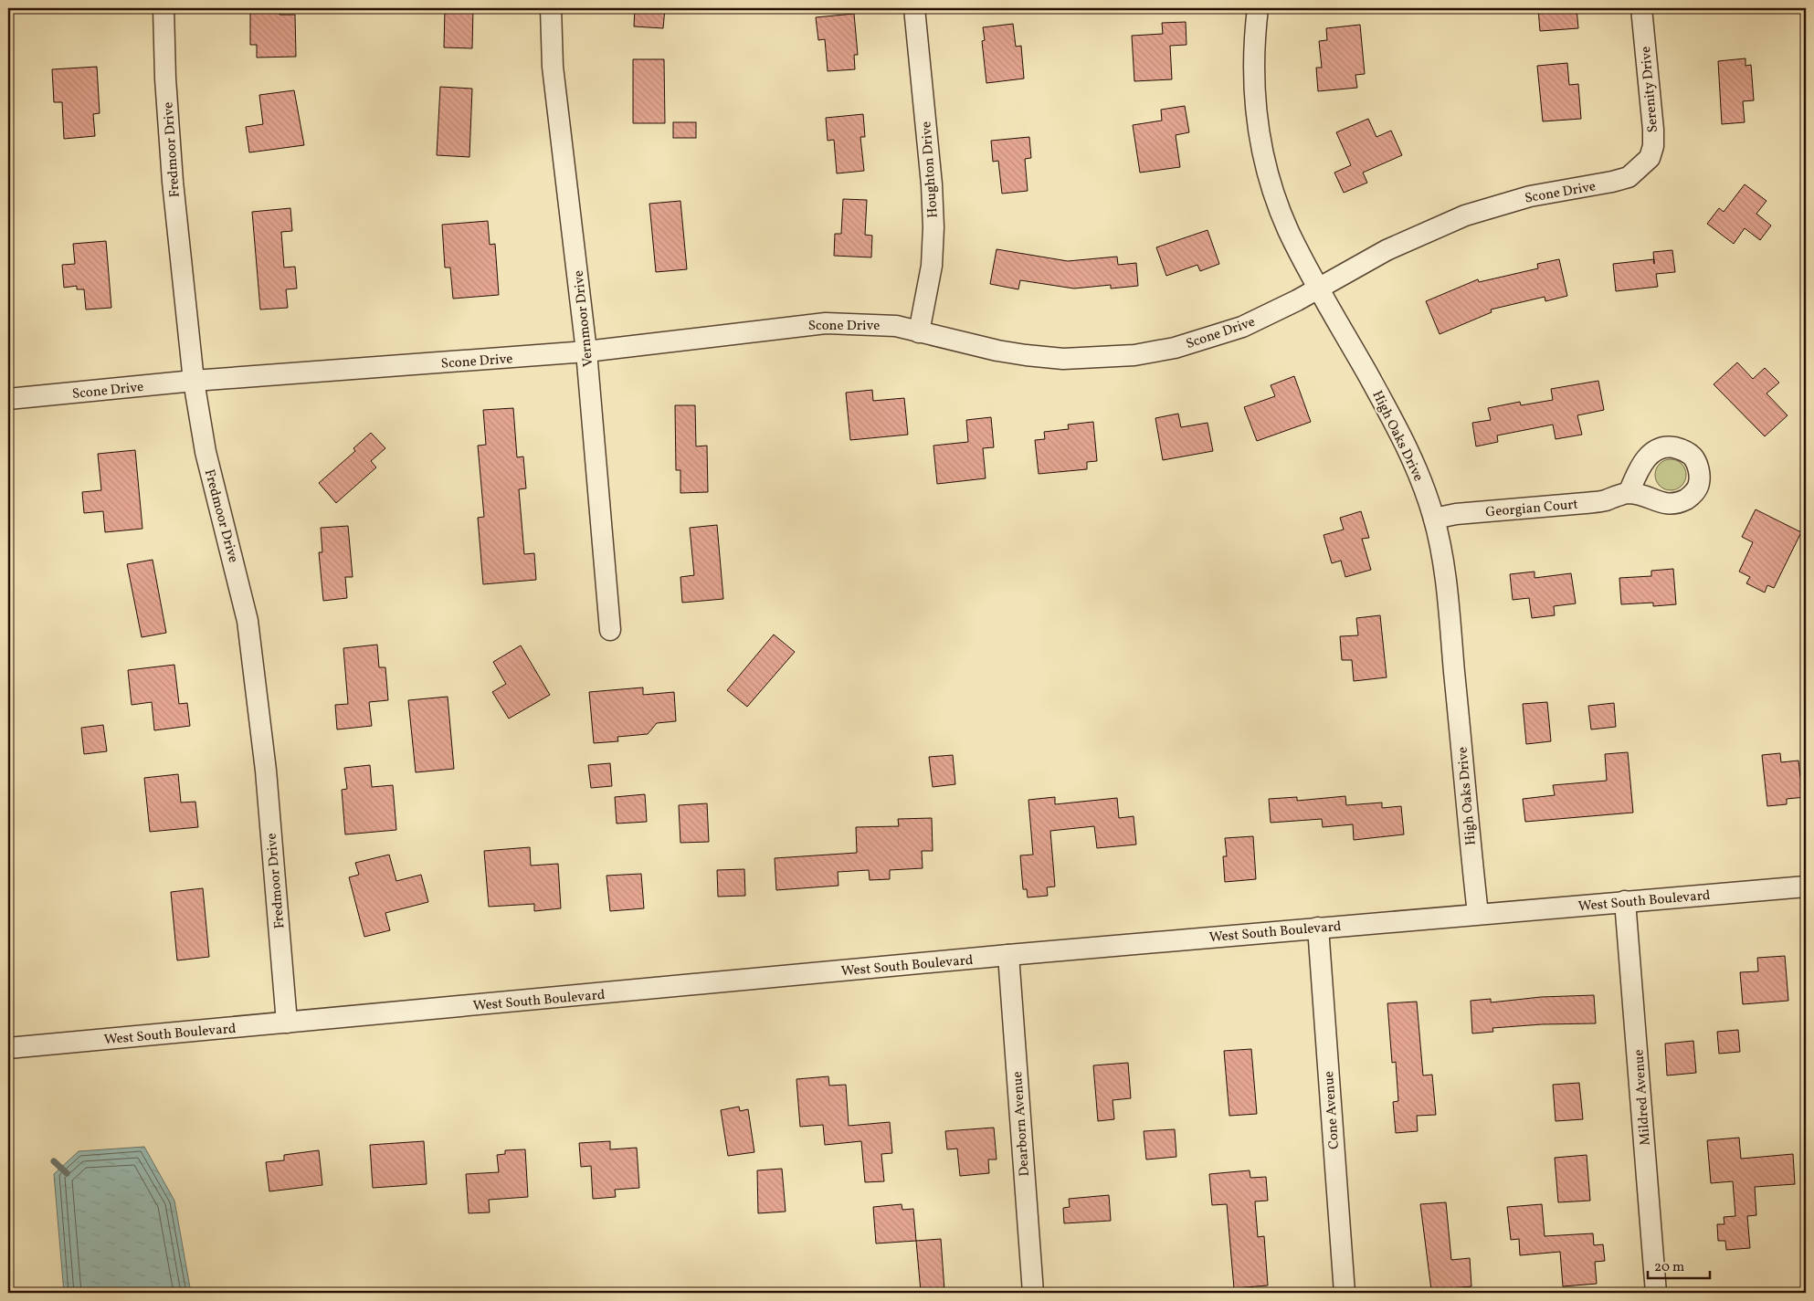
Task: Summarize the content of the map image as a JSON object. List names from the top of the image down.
{
  "streets": {
    "street": [
      "Serenity Drive",
      "Fredmoor Drive",
      "Houghton Drive",
      "Scone Drive",
      "Vernmoor Drive",
      "High Oaks Drive",
      "Georgian Court",
      "West South Boulevard",
      "Mildred Avenue",
      "Cone Avenue",
      "Dearborn Avenue"
    ]
  },
  "crossings": [
    ["Serenity Drive", "Scone Drive"],
    ["Fredmoor Drive", "Scone Drive"],
    ["Fredmoor Drive", "West South Boulevard"],
    ["Houghton Drive", "Scone Drive"],
    ["Scone Drive", "Vernmoor Drive"],
    ["Scone Drive", "High Oaks Drive"],
    ["High Oaks Drive", "Georgian Court"],
    ["High Oaks Drive", "West South Boulevard"],
    ["West South Boulevard", "Mildred Avenue"],
    ["West South Boulevard", "Cone Avenue"],
    ["West South Boulevard", "Dearborn Avenue"]
  ],
  "scale_bar": "20 m"
}
